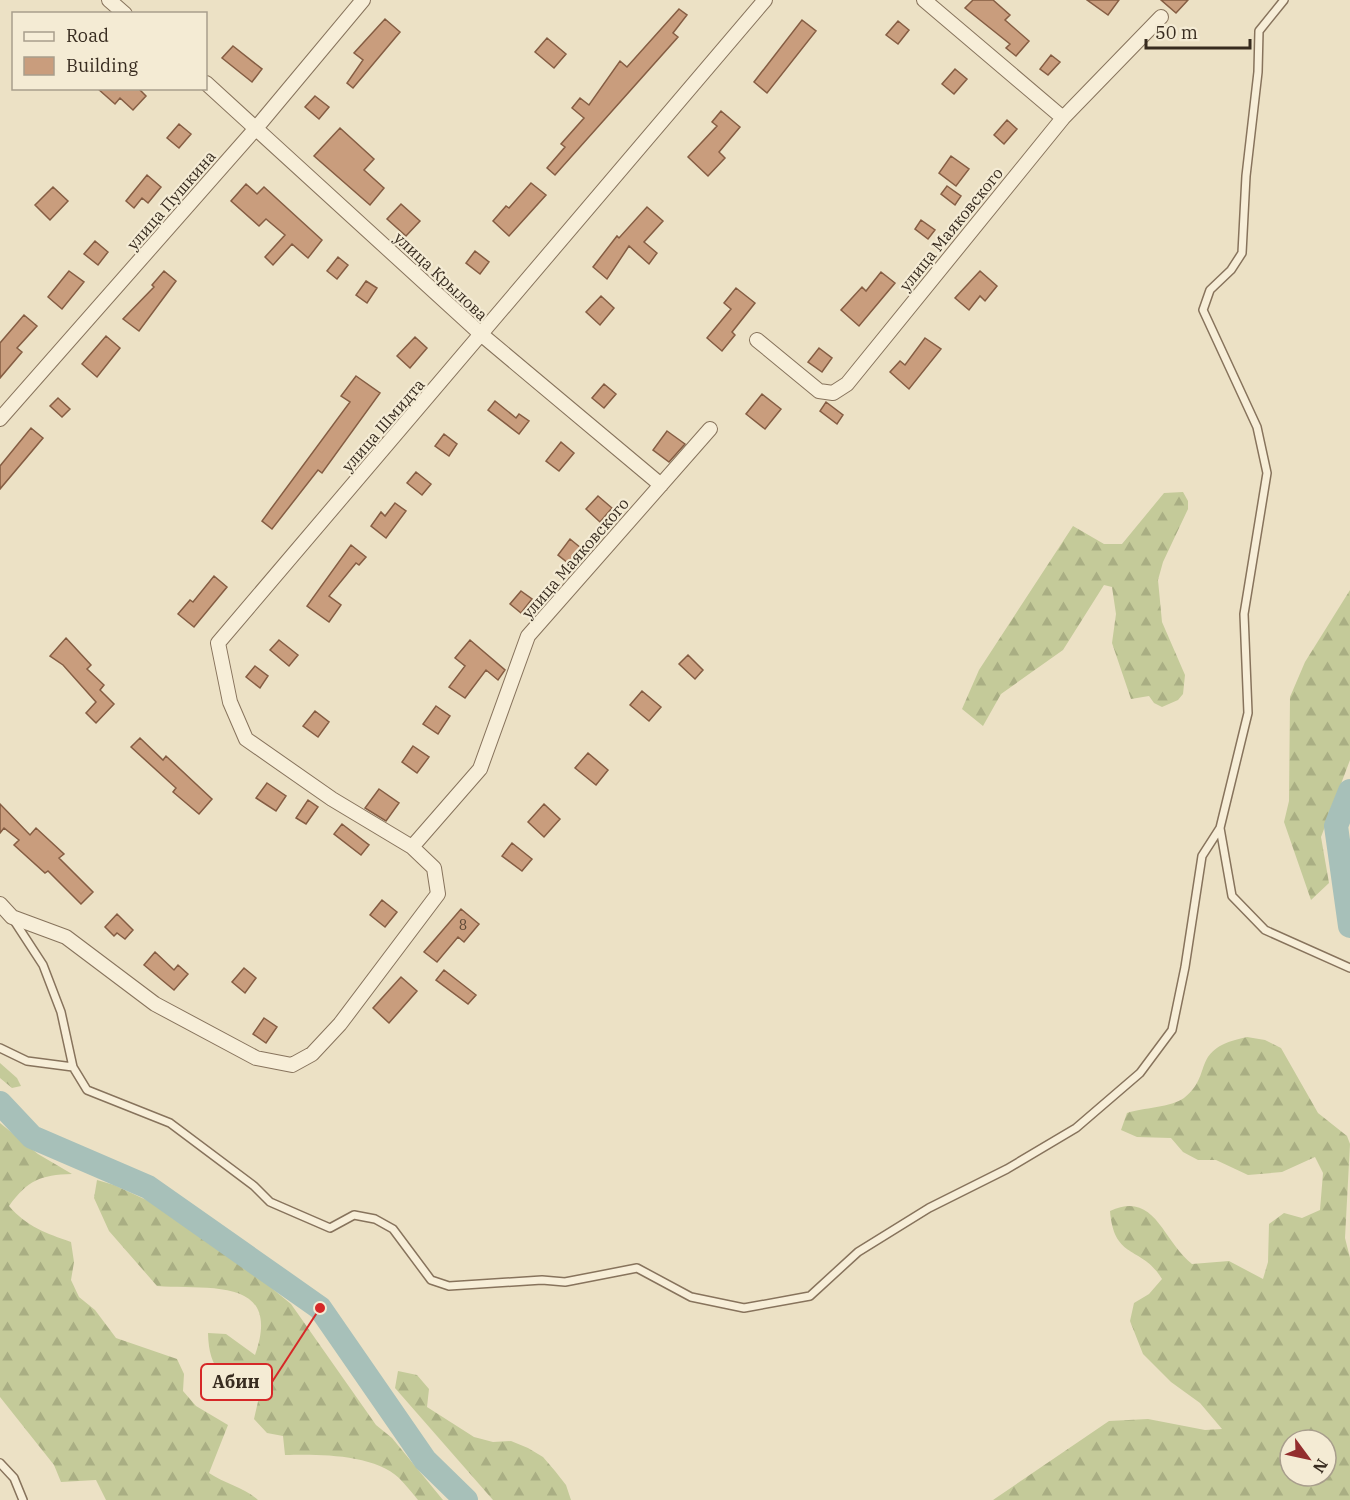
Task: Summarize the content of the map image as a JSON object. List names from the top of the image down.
{
  "streets": {
    "street": [
      "улица Пушкина",
      "улица Маяковского",
      "улица Крылова",
      "улица Шмидта"
    ]
  },
  "crossings": [
    ["улица Пушкина", "улица Крылова"],
    ["улица Маяковского", "улица Крылова"],
    ["улица Маяковского", "улица Шмидта"],
    ["улица Крылова", "улица Шмидта"]
  ],
  "places": ["Абин"],
  "house_numbers": ["8"],
  "legend": ["Road", "Building"],
  "scale_bar": "50 m",
  "north": "bottom right"
}
